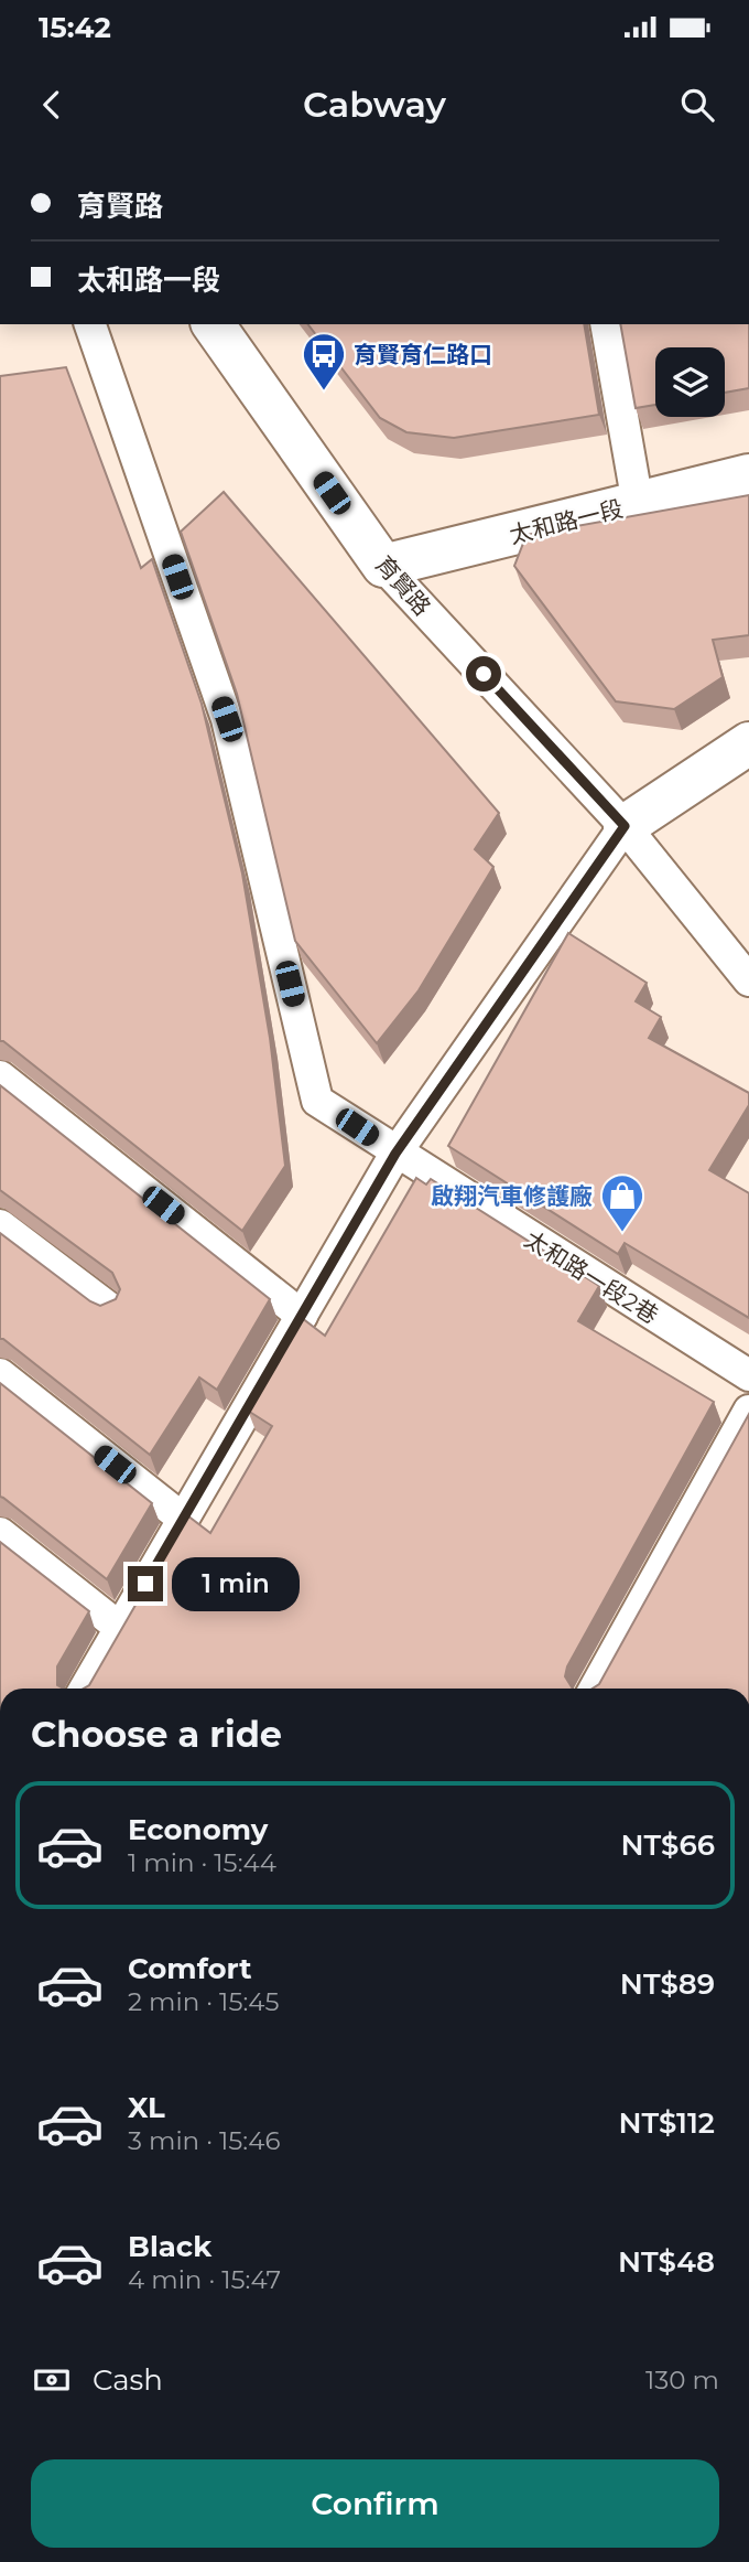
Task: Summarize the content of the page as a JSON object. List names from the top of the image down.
{
  "streets": {
    "street": ["太和路一段", "育賢路"],
    "lane": ["太和路一段2巷"]
  },
  "crossings": [
    ["太和路一段", "育賢路"]
  ],
  "places": {
    "bus stop": ["育賢育仁路口"],
    "shop": ["啟翔汽車修護廠"]
  },
  "page": {
    "status": "15:42",
    "header": "Cabway",
    "banner": ["育賢路", "太和路一段"],
    "bubble": "1 min",
    "heading": "Choose a ride",
    "list": [
      {
        "name": "Economy",
        "note": "1 min · 15:44",
        "value": "NT$66"
      },
      {
        "name": "Comfort",
        "note": "2 min · 15:45",
        "value": "NT$89"
      },
      {
        "name": "XL",
        "note": "3 min · 15:46",
        "value": "NT$112"
      },
      {
        "name": "Black",
        "note": "4 min · 15:47",
        "value": "NT$48"
      }
    ],
    "pay": ["Cash", "130 m"],
    "buttons": "Confirm"
  }
}
